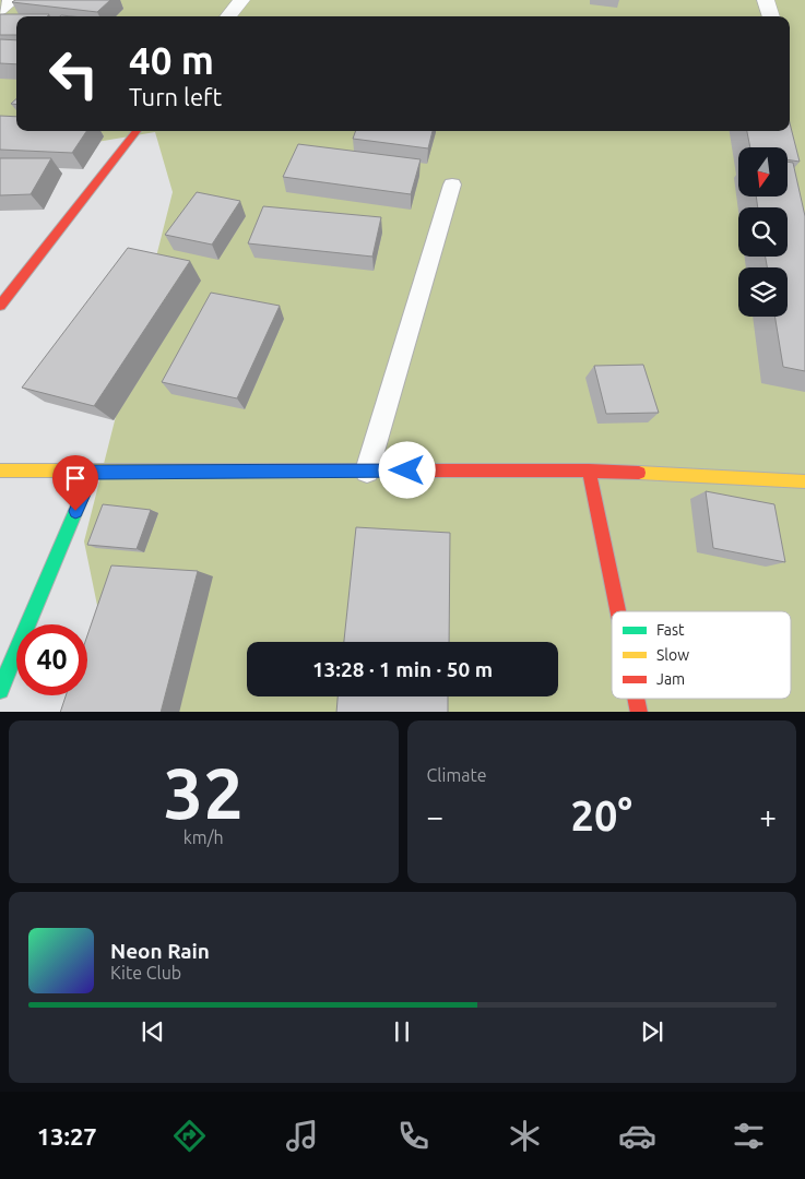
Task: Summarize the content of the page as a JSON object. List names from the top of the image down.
{
  "legend": ["Fast", "Slow", "Jam"],
  "north": "bottom",
  "page": {
    "turn": ["40 m", "Turn left"],
    "limit": "40",
    "trip": "13:28 · 1 min · 50 m",
    "tile": [
      ["32", "km/h"],
      "Climate"
    ],
    "heat": ["−", "20°", "+"],
    "song": ["Neon Rain", "Kite Club"],
    "tabs": "13:27"
  }
}
